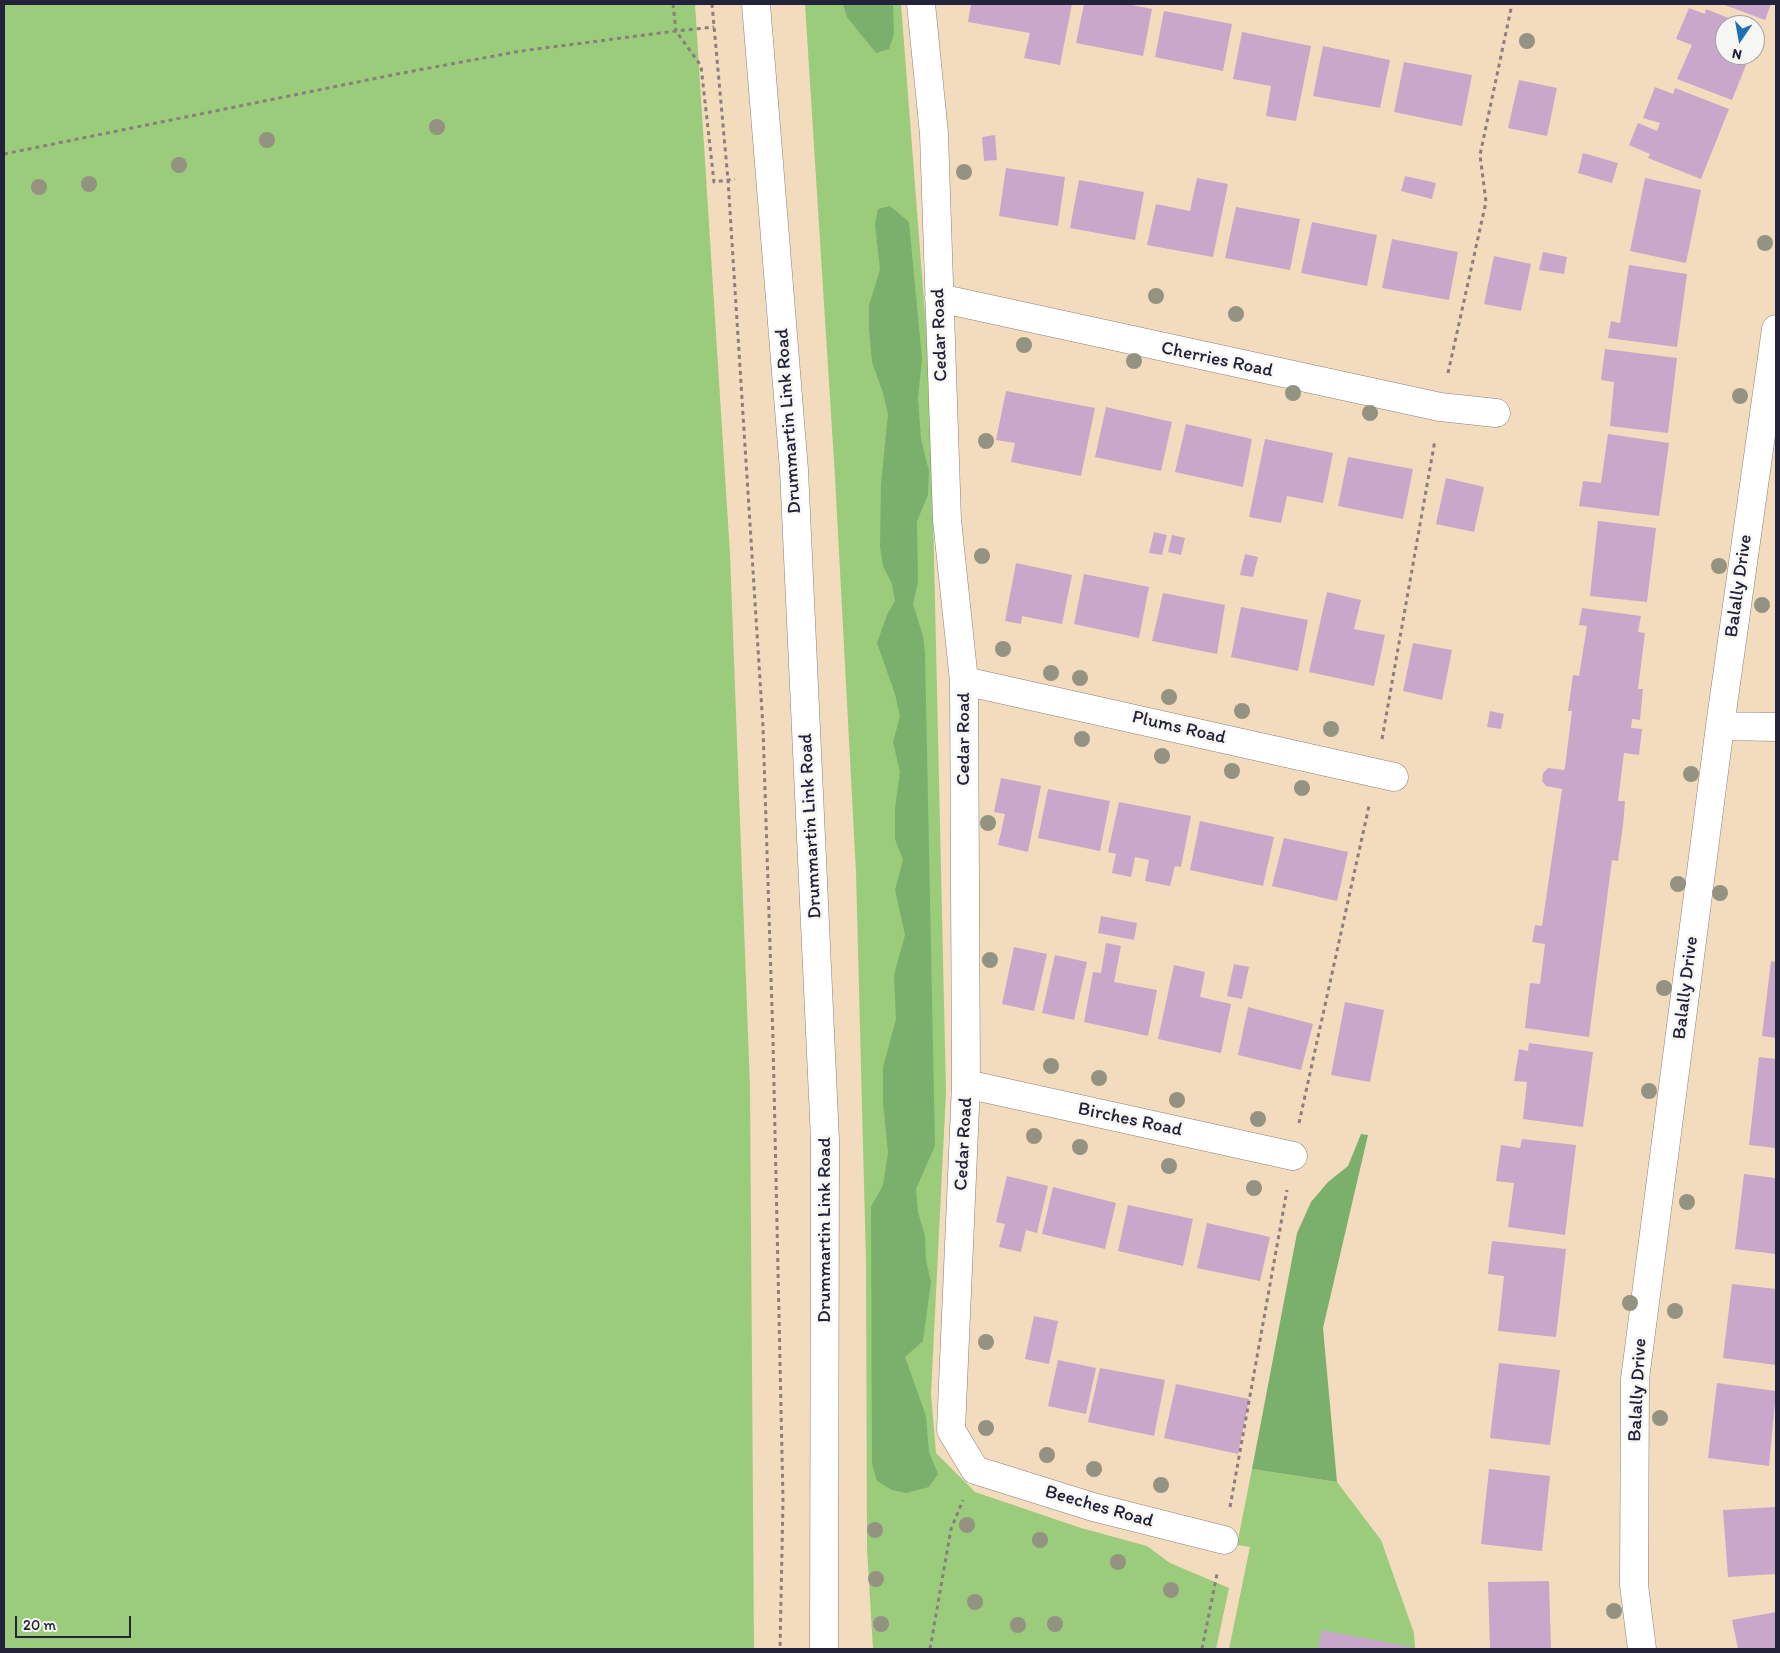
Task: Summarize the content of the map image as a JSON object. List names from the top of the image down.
{
  "streets": {
    "street": [
      "Cedar Road",
      "Cherries Road",
      "Drummartin Link Road",
      "Balally Drive",
      "Plums Road",
      "Birches Road",
      "Beeches Road"
    ]
  },
  "crossings": [
    ["Cedar Road", "Cherries Road"],
    ["Cedar Road", "Plums Road"],
    ["Cedar Road", "Birches Road"],
    ["Cedar Road", "Beeches Road"]
  ],
  "scale_bar": "20 m",
  "north": "bottom"
}
